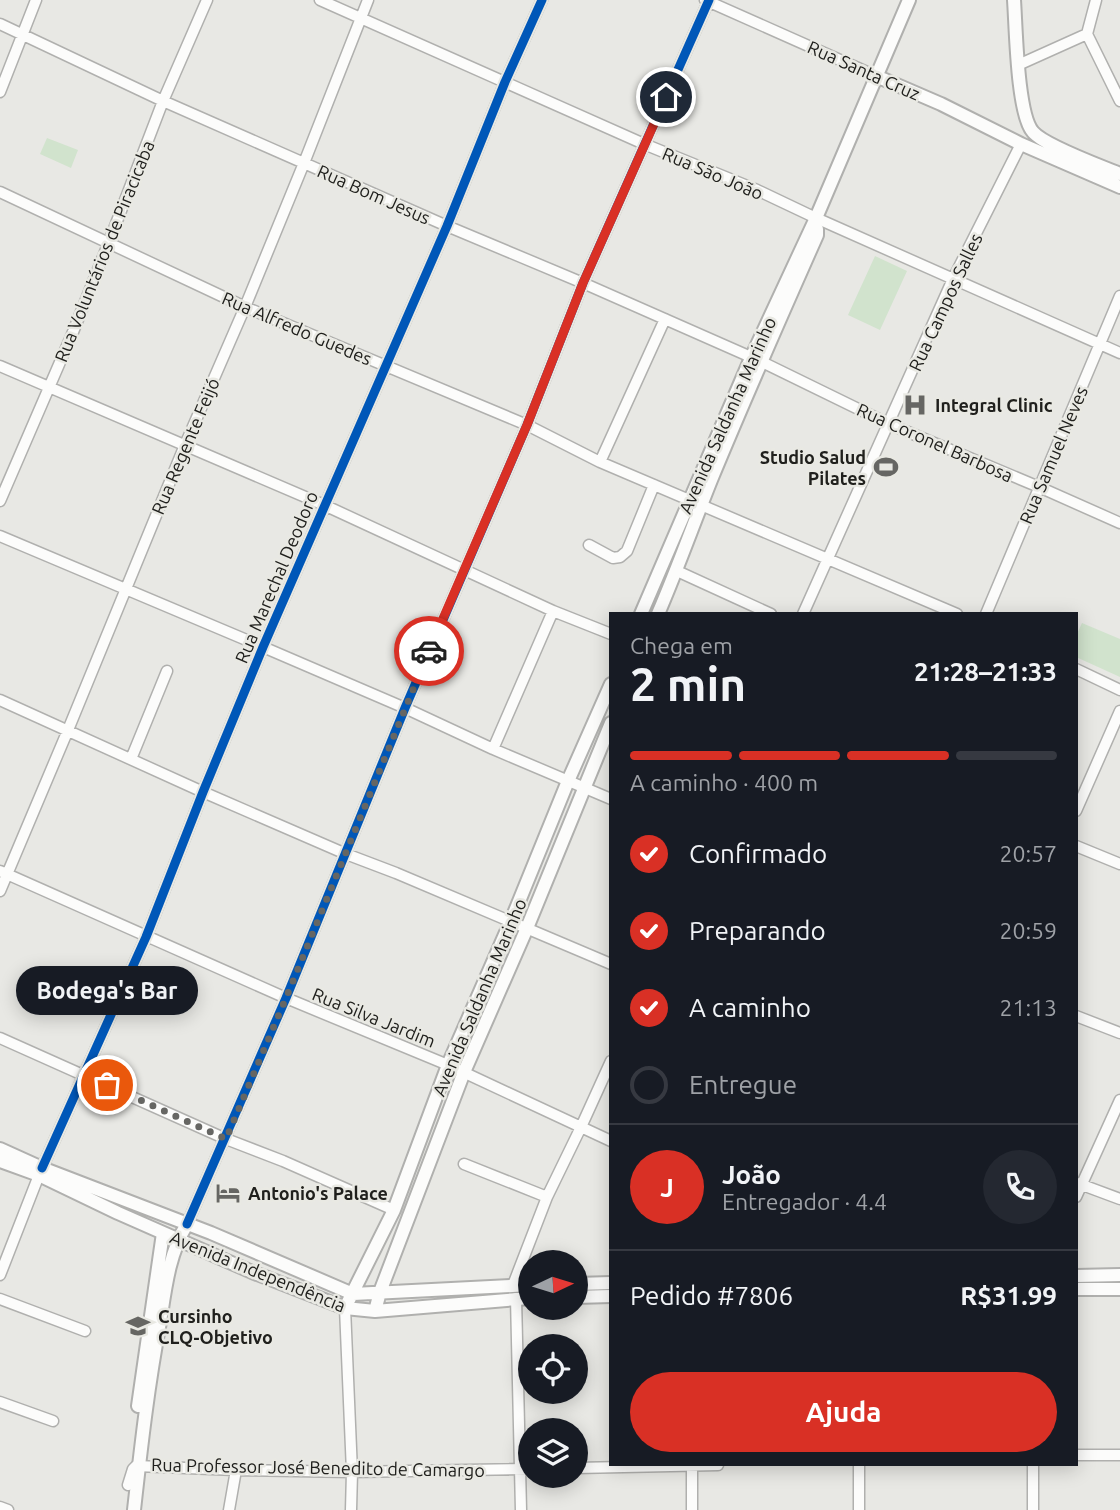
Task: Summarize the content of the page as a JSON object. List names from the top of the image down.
{
  "streets": {
    "main road": ["Rua Santa Cruz", "Avenida Saldanha Marinho", "Avenida Independência"],
    "street": [
      "Rua São João",
      "Rua Bom Jesus",
      "Rua Voluntários de Piracicaba",
      "Rua Campos Salles",
      "Rua Alfredo Guedes",
      "Rua Coronel Barbosa",
      "Rua Regente Feijó",
      "Rua Samuel Neves",
      "Rua Marechal Deodoro",
      "Rua Silva Jardim",
      "Rua Professor José Benedito de Camargo"
    ]
  },
  "crossings": [
    ["Rua Santa Cruz", "Rua Campos Salles"],
    ["Rua Santa Cruz", "Avenida Saldanha Marinho"],
    ["Rua São João", "Rua Campos Salles"],
    ["Rua São João", "Avenida Saldanha Marinho"],
    ["Rua São João", "Rua Regente Feijó"],
    ["Rua São João", "Rua Samuel Neves"],
    ["Rua São João", "Rua Marechal Deodoro"],
    ["Rua Bom Jesus", "Rua Voluntários de Piracicaba"],
    ["Rua Bom Jesus", "Avenida Saldanha Marinho"],
    ["Rua Bom Jesus", "Rua Coronel Barbosa"],
    ["Rua Bom Jesus", "Rua Regente Feijó"],
    ["Rua Bom Jesus", "Rua Marechal Deodoro"],
    ["Rua Voluntários de Piracicaba", "Rua Alfredo Guedes"],
    ["Rua Campos Salles", "Rua Alfredo Guedes"],
    ["Rua Campos Salles", "Rua Coronel Barbosa"],
    ["Rua Alfredo Guedes", "Avenida Saldanha Marinho"],
    ["Rua Alfredo Guedes", "Rua Regente Feijó"],
    ["Rua Alfredo Guedes", "Rua Marechal Deodoro"],
    ["Avenida Saldanha Marinho", "Rua Coronel Barbosa"],
    ["Avenida Saldanha Marinho", "Rua Silva Jardim"],
    ["Avenida Saldanha Marinho", "Avenida Independência"],
    ["Rua Coronel Barbosa", "Rua Samuel Neves"],
    ["Rua Regente Feijó", "Rua Silva Jardim"],
    ["Rua Marechal Deodoro", "Rua Silva Jardim"],
    ["Rua Marechal Deodoro", "Avenida Independência"]
  ],
  "places": {
    "hospital": ["Integral Clinic"],
    "sports": ["Studio Salud Pilates"],
    "other": ["Bodega's Bar"],
    "hotel": ["Antonio's Palace"],
    "school or university": ["Cursinho CLQ-Objetivo"]
  },
  "north": "right",
  "page": {
    "heading": ["2 min", "Chega em", "21:28–21:33"],
    "panel": [
      "João",
      "Entregador · 4.4",
      "Pedido #7806",
      "R$31.99"
    ],
    "bar": "A caminho · 400 m",
    "list": [
      ["Confirmado", "20:57"],
      ["Preparando", "20:59"],
      ["A caminho", "21:13"],
      "Entregue"
    ],
    "bubble": "Bodega's Bar",
    "round": "J",
    "buttons": "Ajuda"
  }
}
